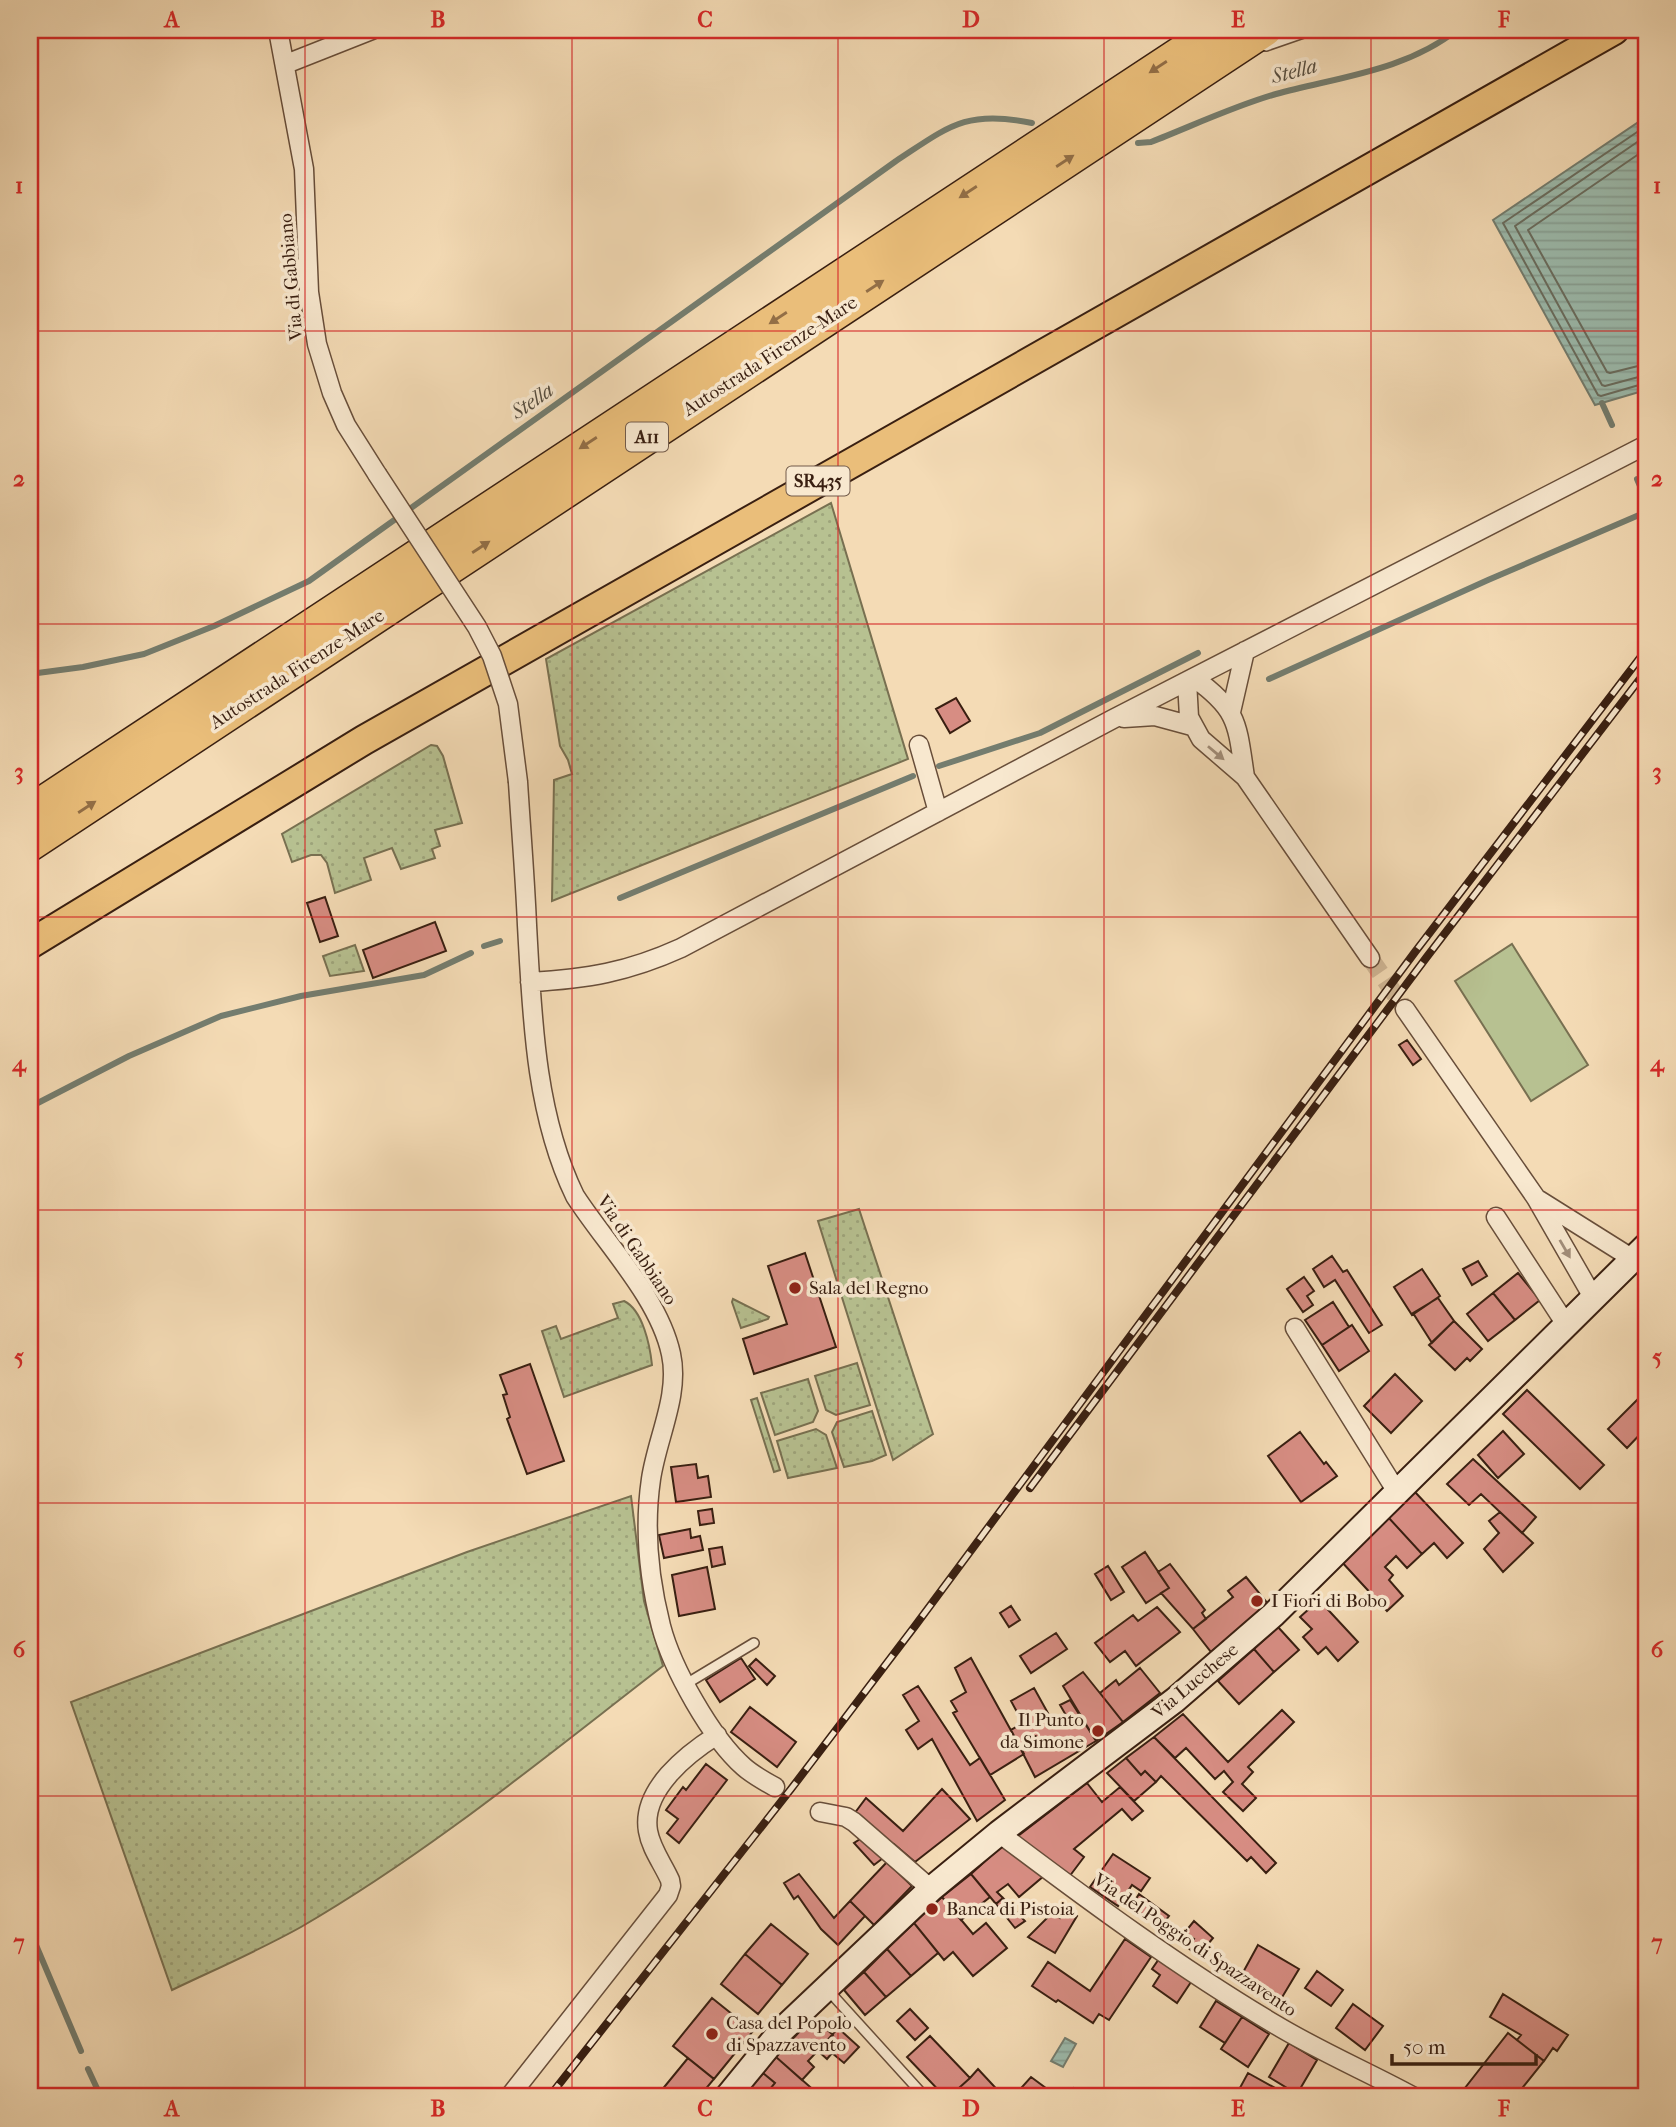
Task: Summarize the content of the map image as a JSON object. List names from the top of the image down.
{
  "streets": {
    "highway": ["Autostrada Firenze-Mare", "A11"],
    "main road": ["SR435"],
    "street": ["Via di Gabbiano", "Via Lucchese", "Via del Poggio di Spazzavento"]
  },
  "crossings": [
    ["Via Lucchese", "Via del Poggio di Spazzavento"]
  ],
  "water": ["Stella"],
  "places": [
    "Sala del Regno",
    "I Fiori di Bobo",
    "Il Punto da Simone",
    "Banca di Pistoia",
    "Casa del Popolo di Spazzavento"
  ],
  "scale_bar": "50 m",
  "grid": {
    "columns": [
      "A",
      "B",
      "C",
      "D",
      "E",
      "F"
    ],
    "rows": [
      "1",
      "2",
      "3",
      "4",
      "5",
      "6",
      "7"
    ]
  }
}
